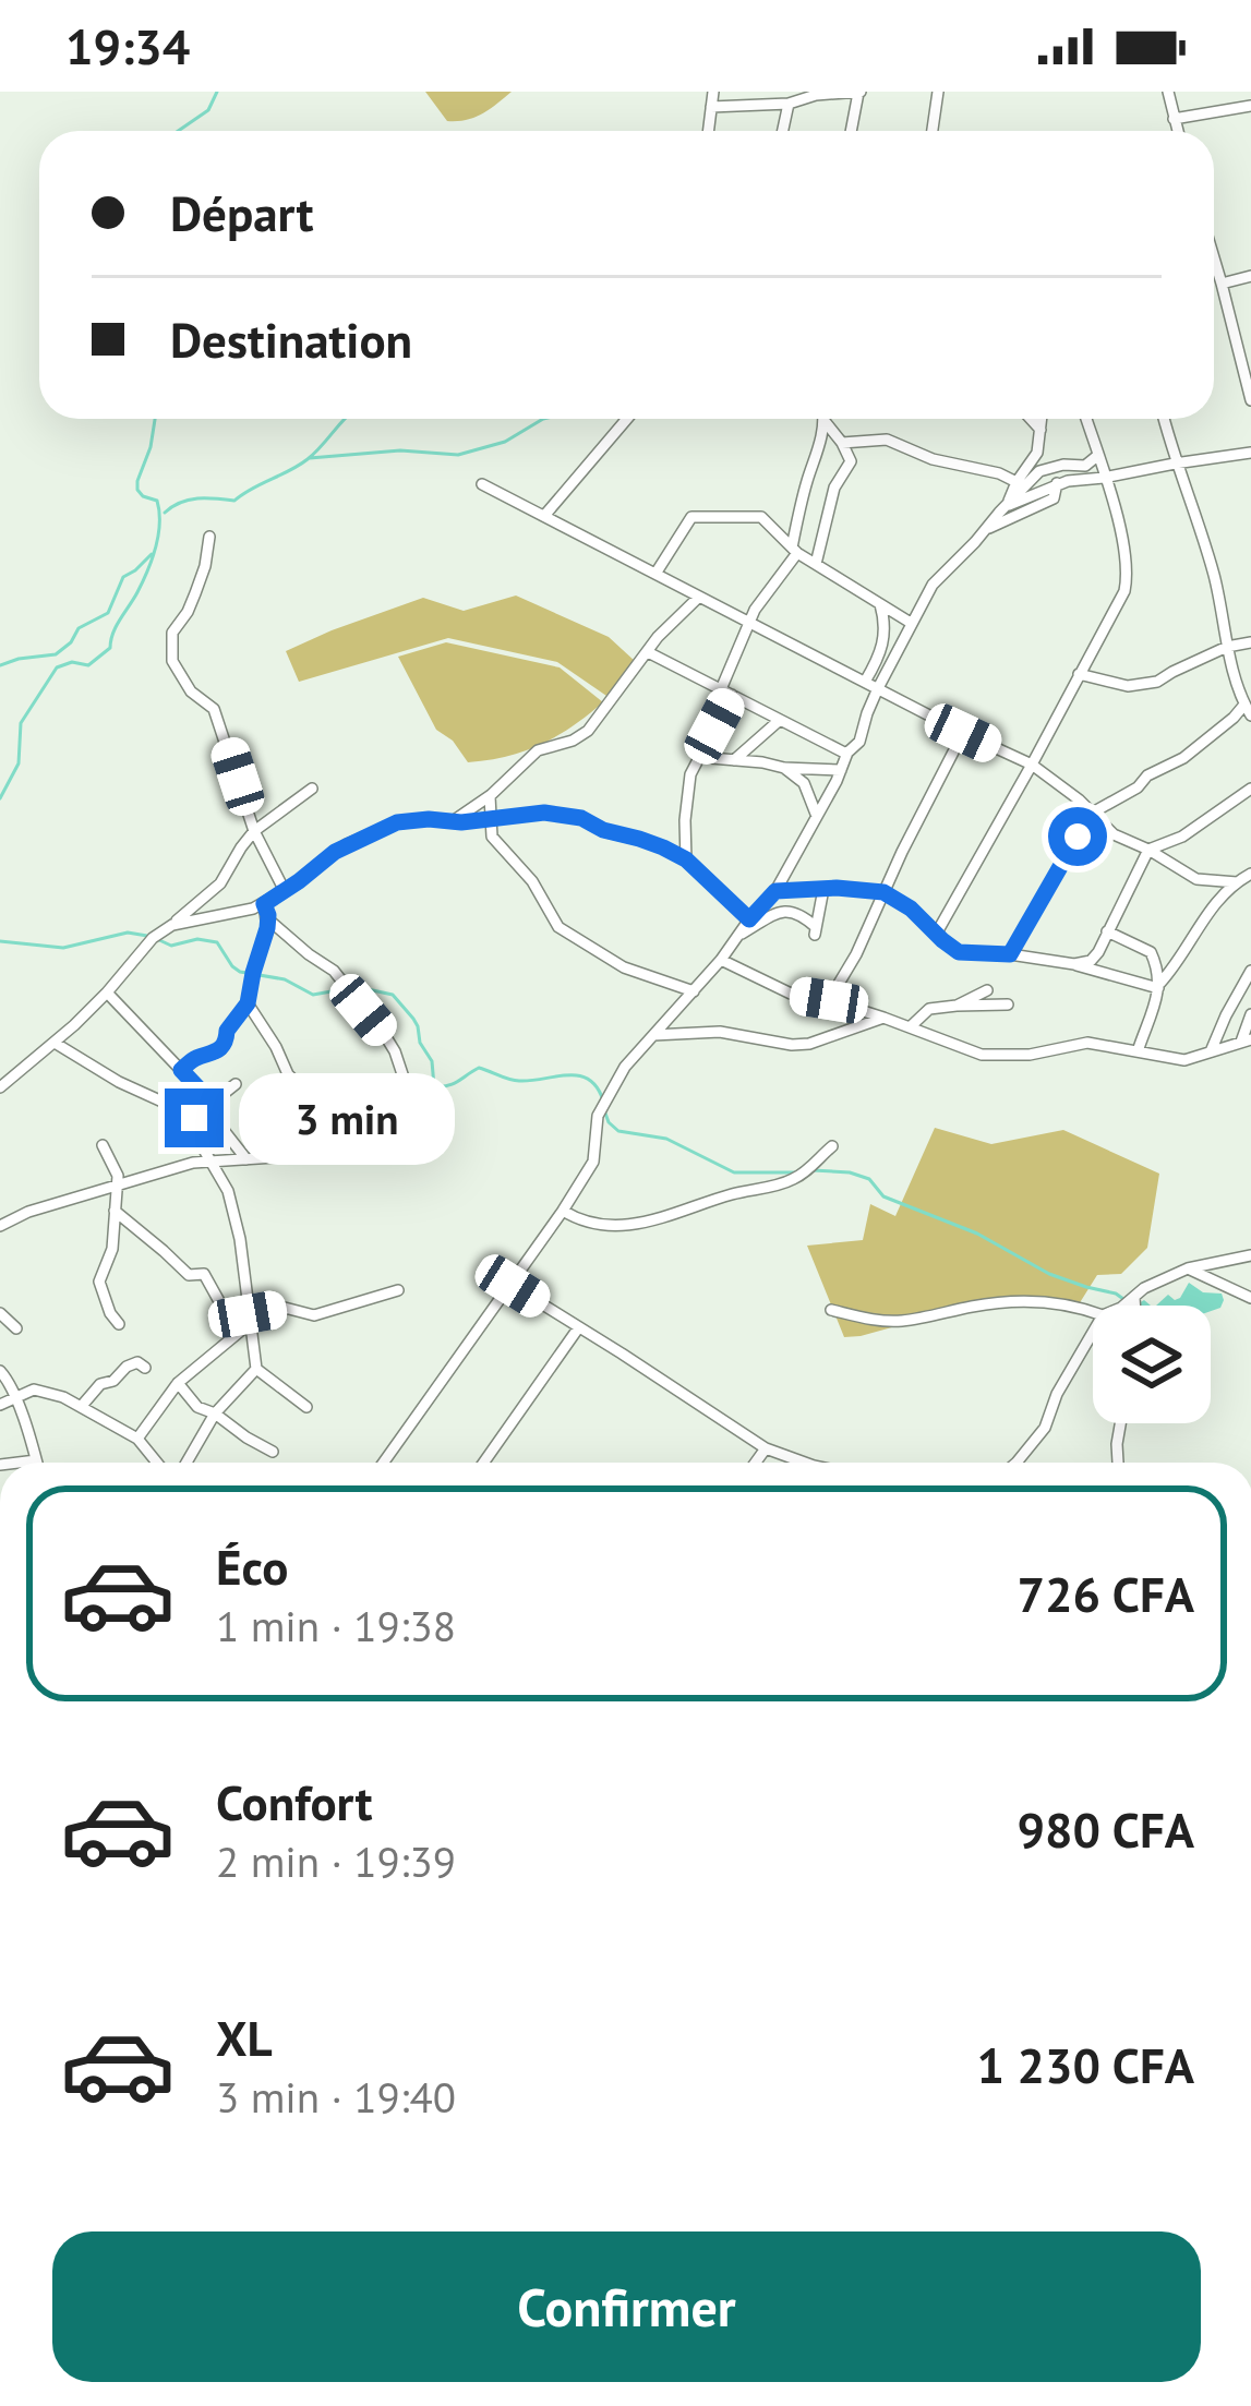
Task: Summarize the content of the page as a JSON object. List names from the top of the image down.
{
  "page": {
    "status": "19:34",
    "banner": ["Départ", "Destination"],
    "bubble": "3 min",
    "list": [
      {
        "name": "Éco",
        "note": "1 min · 19:38",
        "value": "726 CFA"
      },
      {
        "name": "Confort",
        "note": "2 min · 19:39",
        "value": "980 CFA"
      },
      {
        "name": "XL",
        "note": "3 min · 19:40",
        "value": "1 230 CFA"
      }
    ],
    "buttons": "Confirmer"
  }
}
